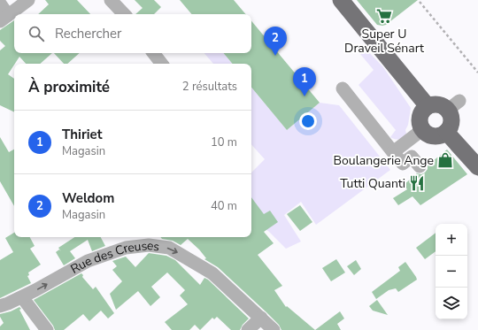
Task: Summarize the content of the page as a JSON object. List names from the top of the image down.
{
  "streets": {
    "street": ["Rue des Creuses"]
  },
  "one_way": ["Rue des Creuses"],
  "places": {
    "supermarket": ["Super U Draveil Sénart"],
    "shop": ["Boulangerie Ange"],
    "restaurant": ["Tutti Quanti"]
  },
  "page": {
    "search": "Rechercher",
    "pins": ["2", "1"],
    "heading": ["À proximité", "2 résultats"],
    "list": [
      {
        "mark": "1",
        "name": "Thiriet",
        "note": "Magasin",
        "value": "10 m"
      },
      {
        "mark": "2",
        "name": "Weldom",
        "note": "Magasin",
        "value": "40 m"
      }
    ],
    "map_buttons": ["+", "−"]
  }
}
